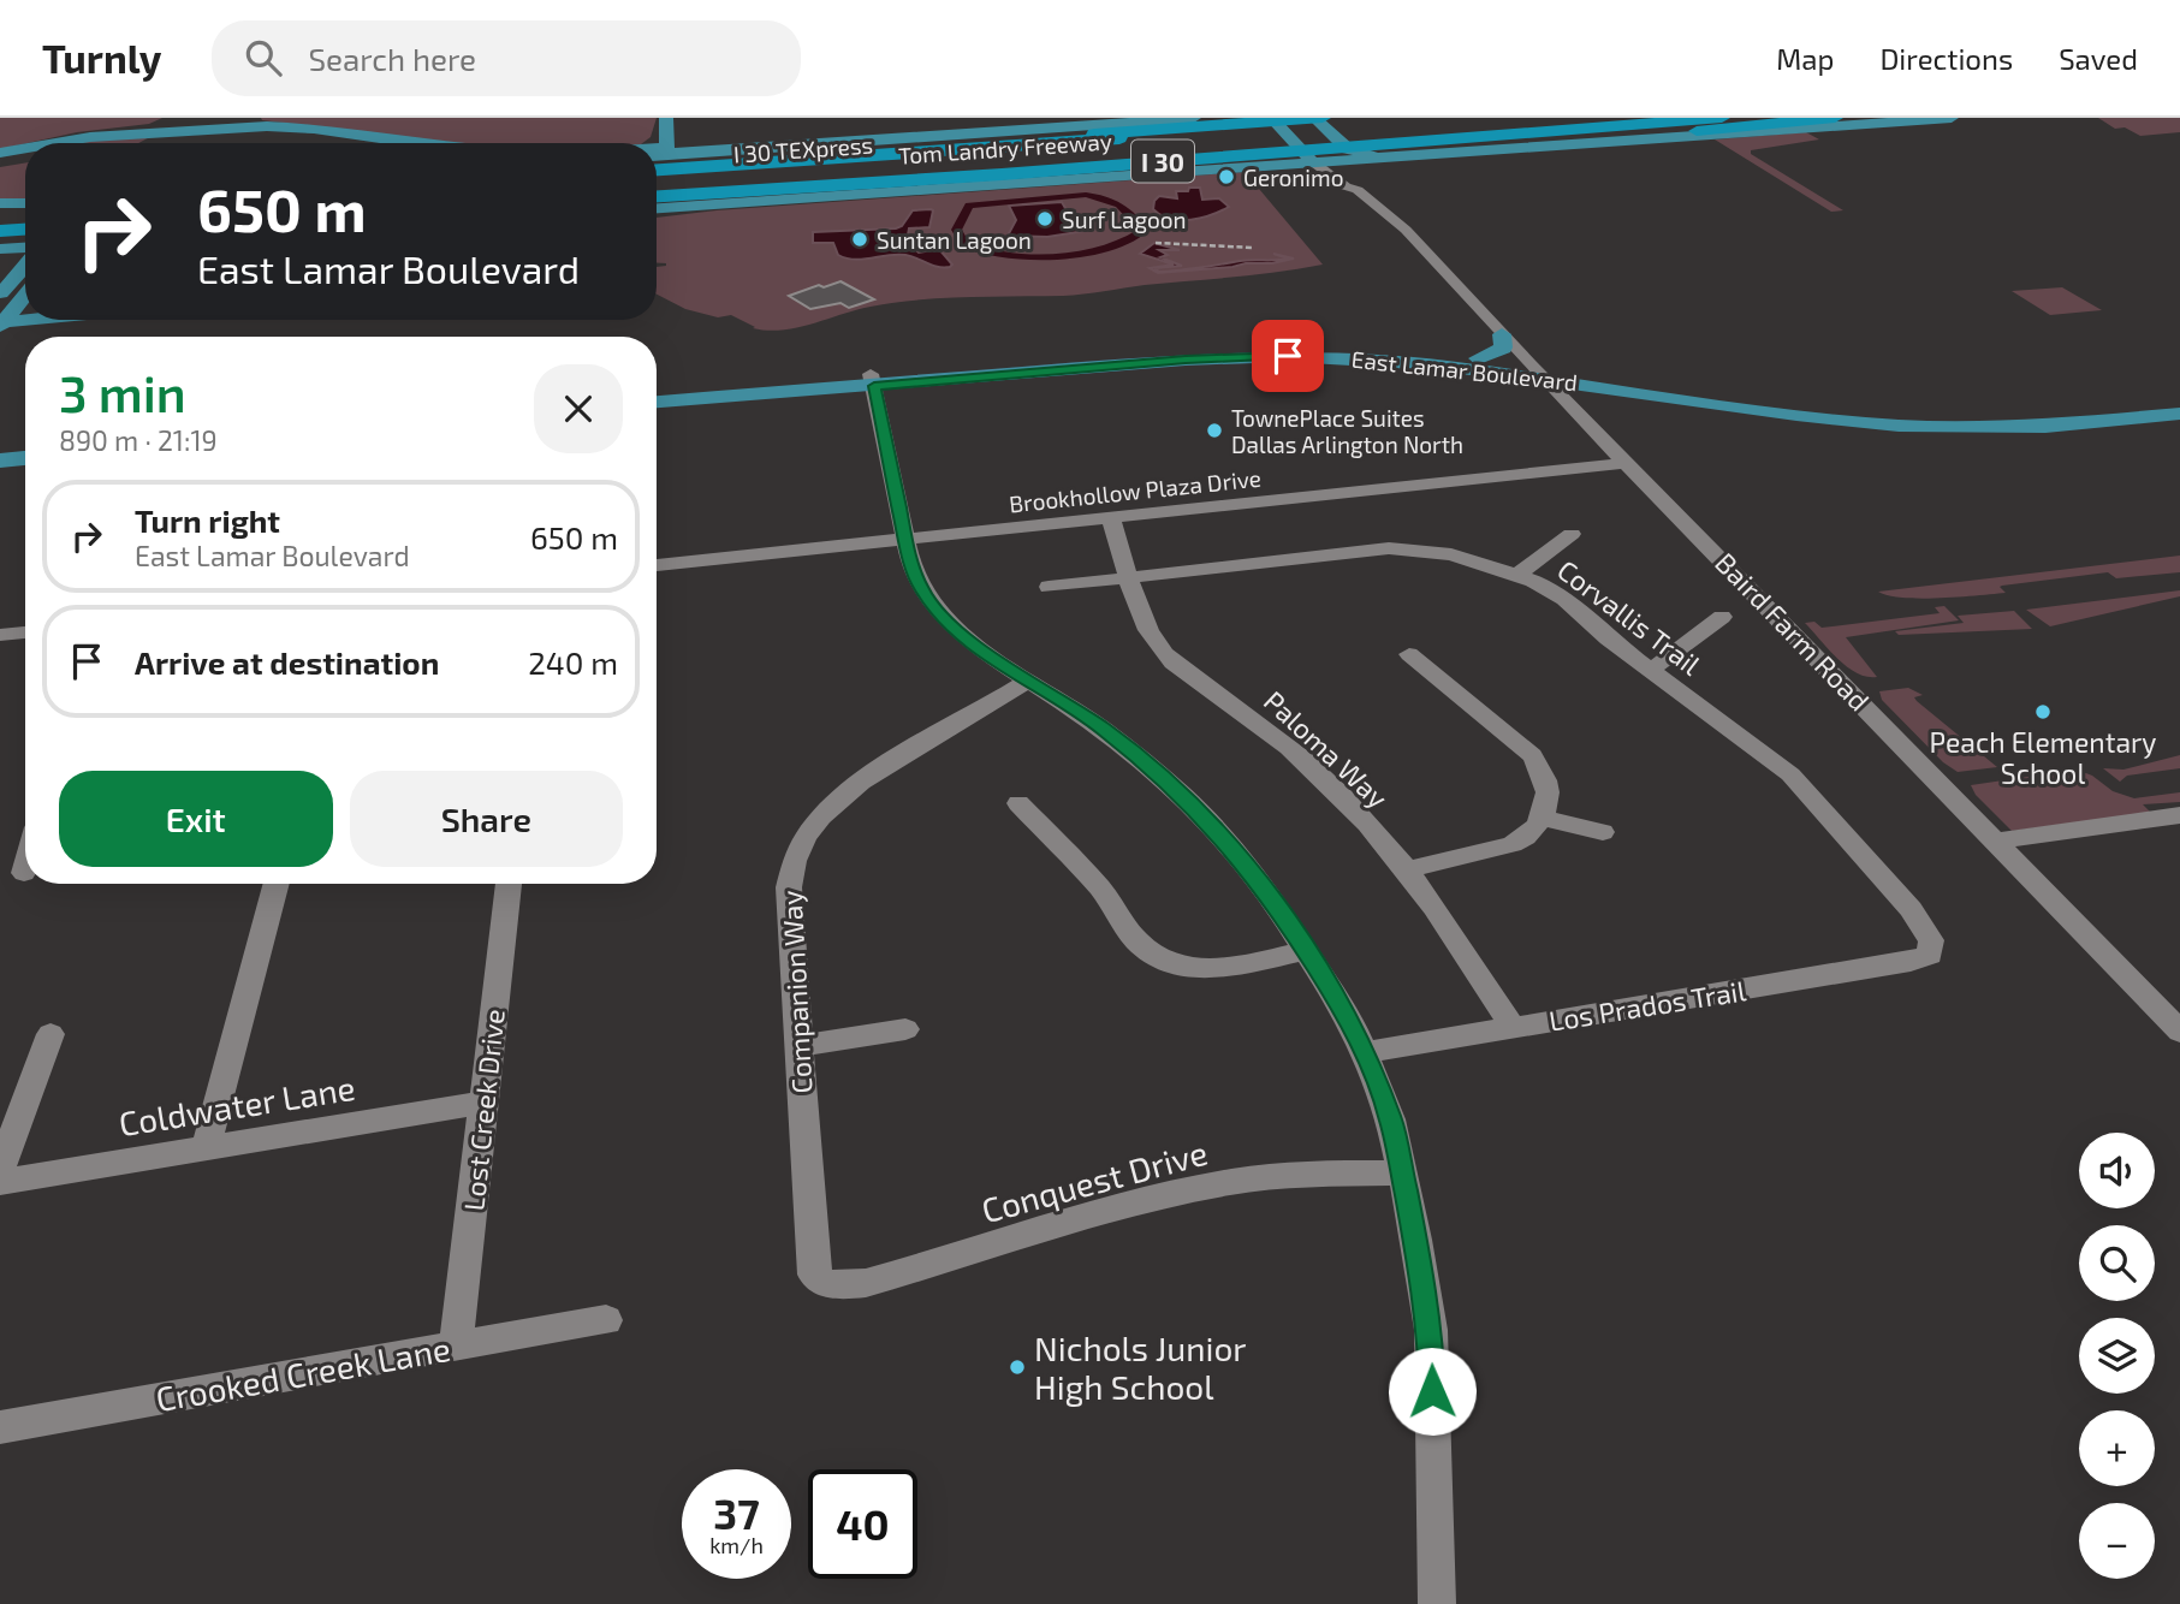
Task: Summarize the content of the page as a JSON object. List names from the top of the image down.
{
  "streets": {
    "highway": ["Tom Landry Freeway", "I 30 TEXpress", "I 30"],
    "main road": ["East Lamar Boulevard"],
    "street": [
      "Brookhollow Plaza Drive",
      "Corvallis Trail",
      "Baird Farm Road",
      "Paloma Way",
      "Companion Way",
      "Los Prados Trail",
      "Coldwater Lane",
      "Lost Creek Drive",
      "Conquest Drive",
      "Crooked Creek Lane"
    ]
  },
  "crossings": [
    ["Tom Landry Freeway", "I 30 TEXpress"],
    ["East Lamar Boulevard", "Baird Farm Road"],
    ["Brookhollow Plaza Drive", "Baird Farm Road"],
    ["Brookhollow Plaza Drive", "Paloma Way"],
    ["Corvallis Trail", "Paloma Way"],
    ["Corvallis Trail", "Los Prados Trail"],
    ["Paloma Way", "Los Prados Trail"],
    ["Companion Way", "Conquest Drive"],
    ["Coldwater Lane", "Lost Creek Drive"],
    ["Lost Creek Drive", "Crooked Creek Lane"]
  ],
  "places": [
    "Geronimo",
    "Surf Lagoon",
    "Suntan Lagoon",
    "TownePlace Suites Dallas Arlington North",
    "Peach Elementary School",
    "Nichols Junior High School"
  ],
  "page": {
    "header": "Turnly",
    "search": "Search here",
    "nav": ["Map", "Directions", "Saved"],
    "turn": ["650 m", "East Lamar Boulevard"],
    "heading": ["3 min", "890 m · 21:19"],
    "list": [
      {
        "name": "Turn right",
        "note": "East Lamar Boulevard",
        "value": "650 m"
      },
      {
        "name": "Arrive at destination",
        "value": "240 m"
      }
    ],
    "buttons": ["Exit", "Share"],
    "map_buttons": ["+", "−"],
    "speed": "37 km/h",
    "limit": "40"
  }
}
